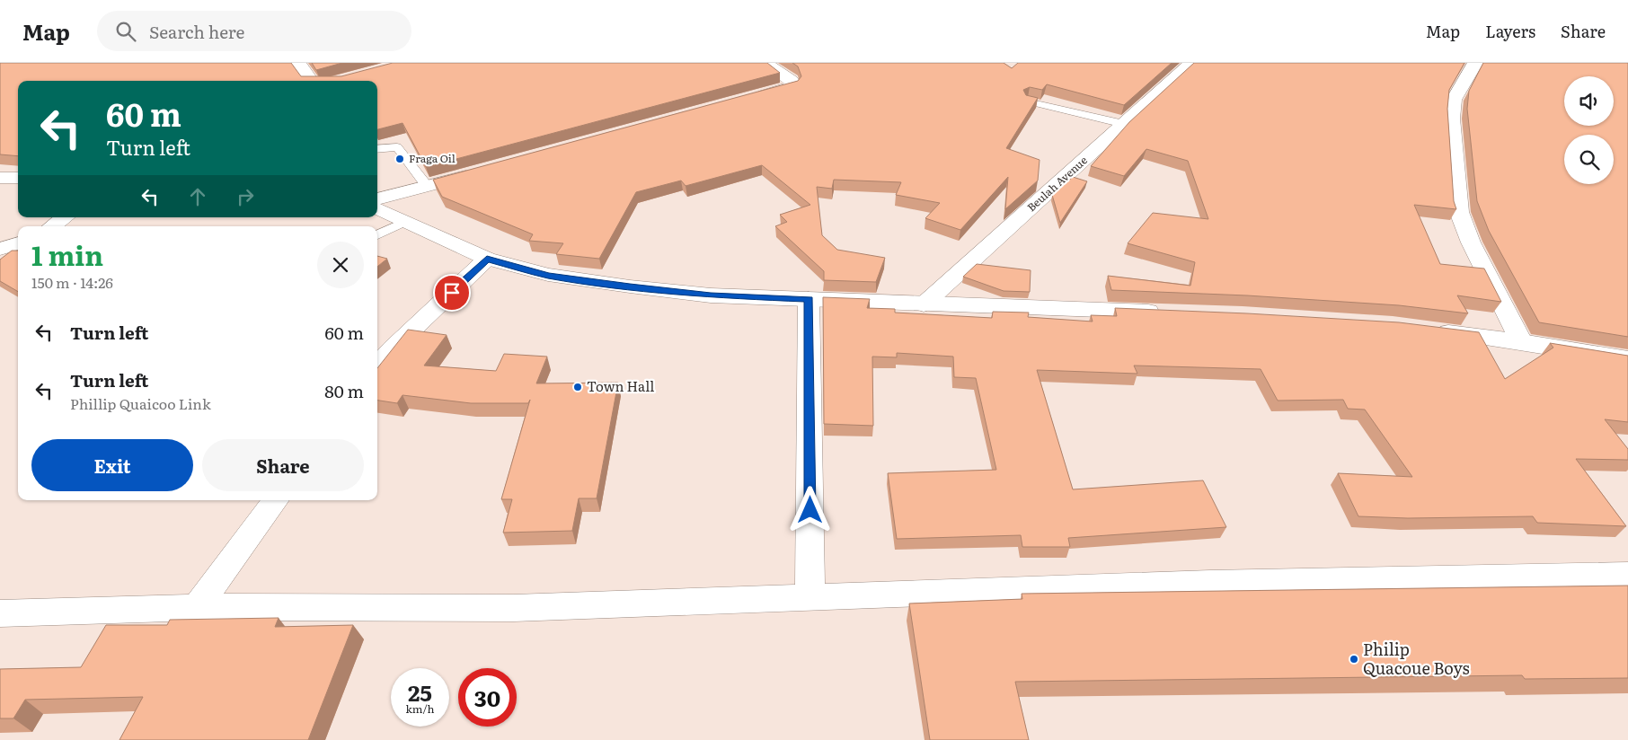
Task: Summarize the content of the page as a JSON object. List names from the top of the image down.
{
  "streets": {
    "street": ["Beulah Avenue"]
  },
  "places": ["Fraga Oil", "Town Hall", "Philip Quacoue Boys"],
  "page": {
    "header": "Map",
    "search": "Search here",
    "nav": ["Map", "Layers", "Share"],
    "turn": ["60 m", "Turn left"],
    "heading": ["1 min", "150 m · 14:26"],
    "list": [
      {
        "name": "Turn left",
        "value": "60 m"
      },
      {
        "name": "Turn left",
        "note": "Phillip Quaicoo Link",
        "value": "80 m"
      }
    ],
    "buttons": ["Exit", "Share"],
    "speed": "25 km/h",
    "limit": "30"
  }
}
